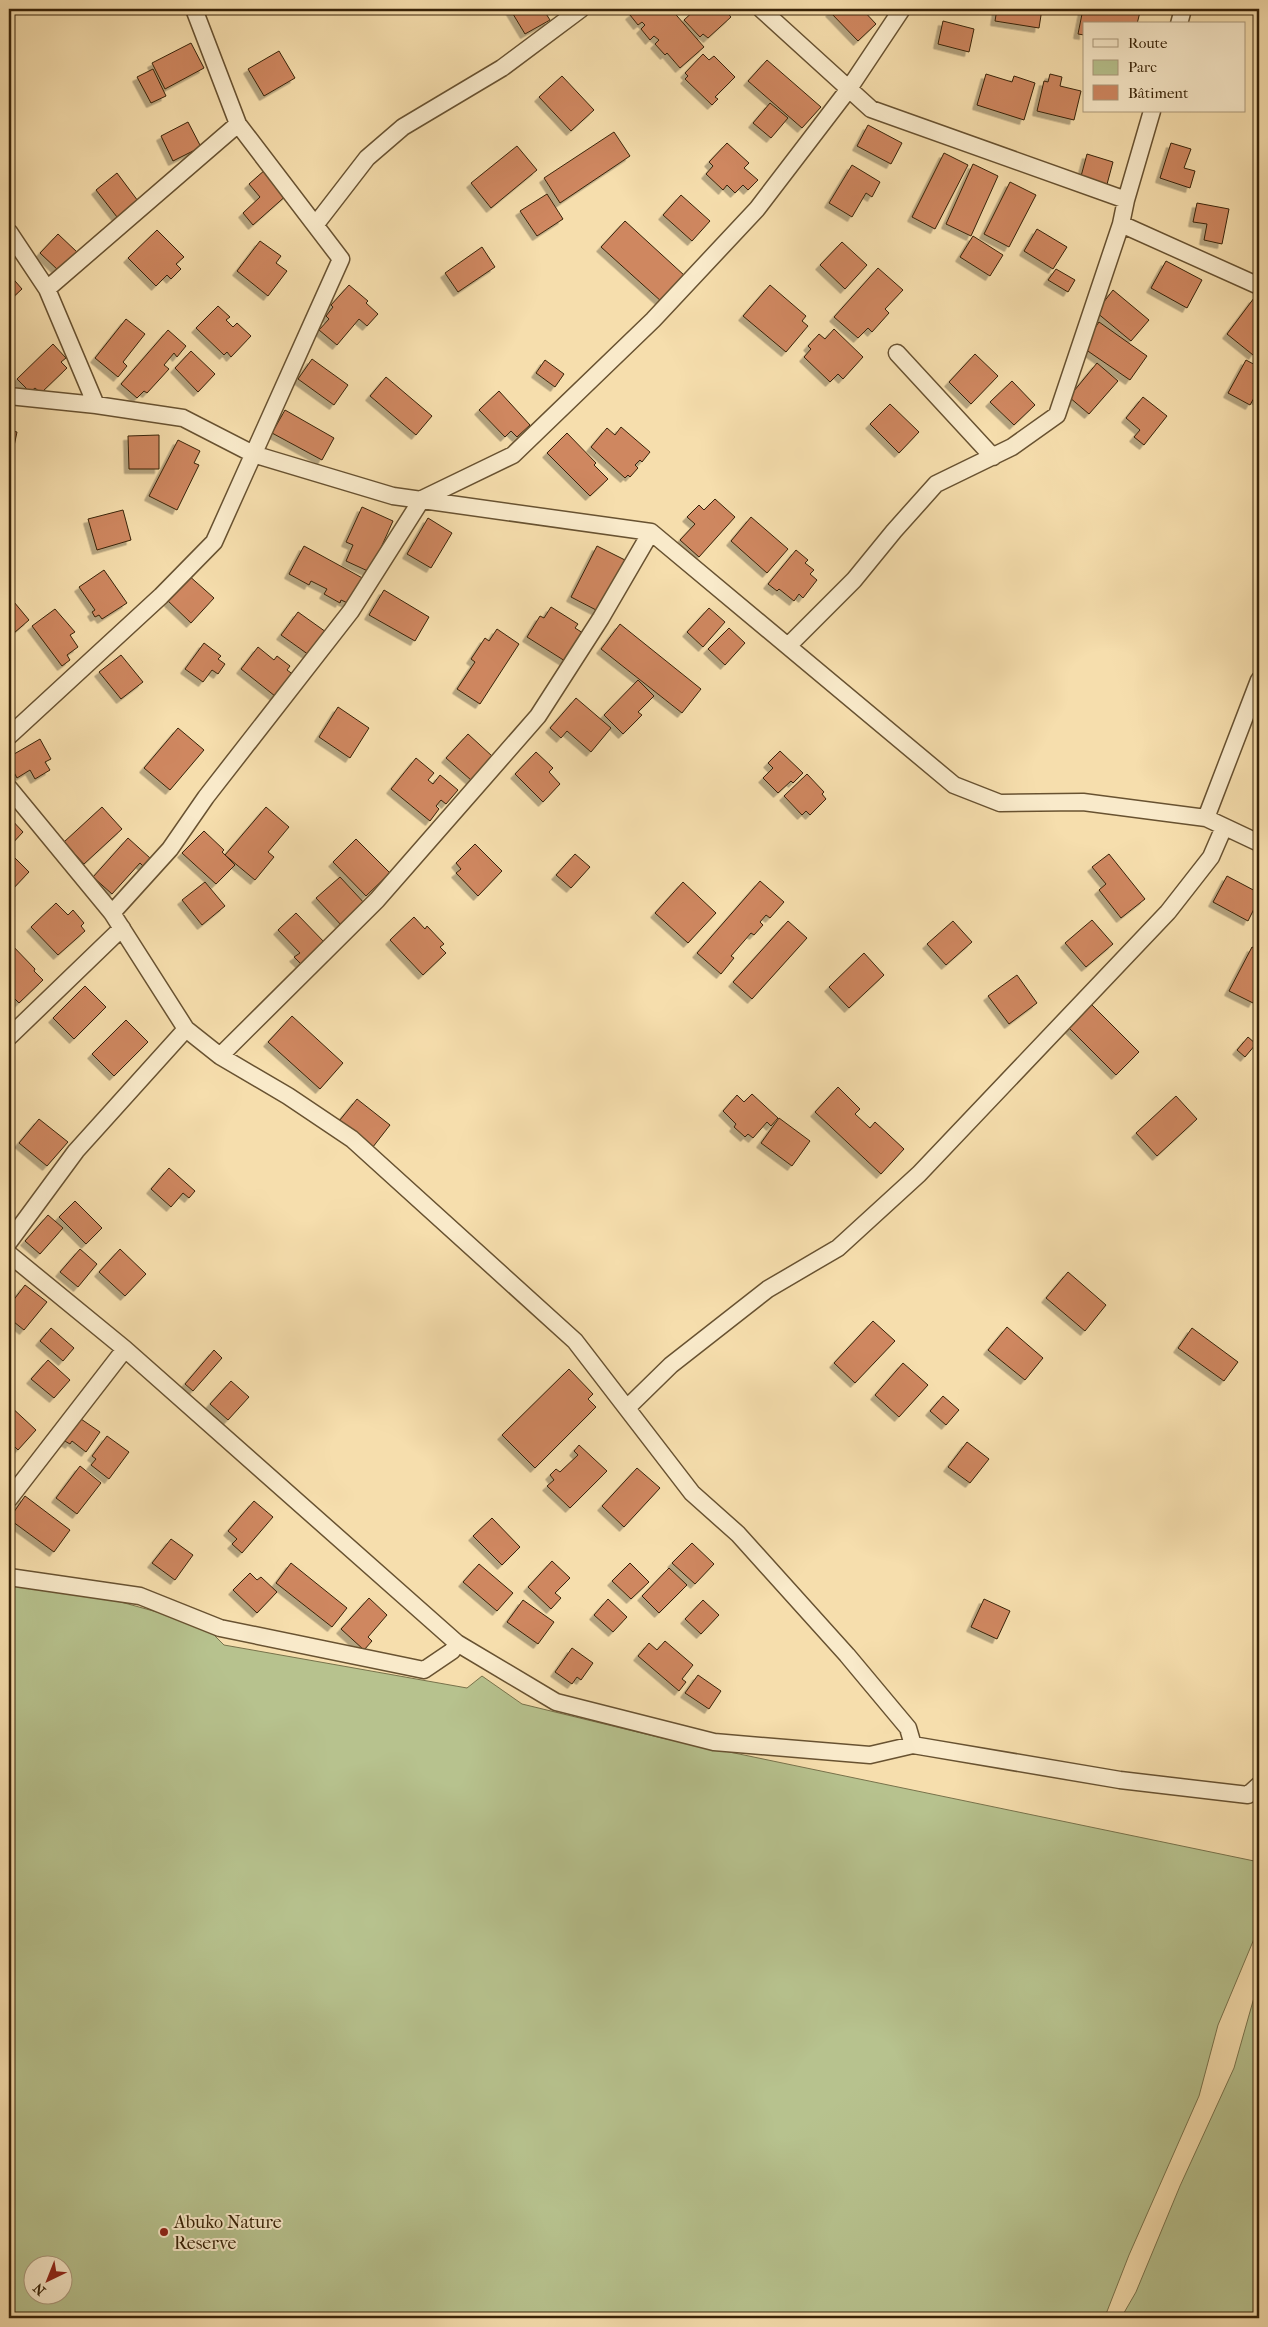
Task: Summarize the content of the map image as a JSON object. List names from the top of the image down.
{
  "places": ["Abuko Nature Reserve"],
  "legend": ["Route", "Parc", "Bâtiment"],
  "north": "bottom left"
}
